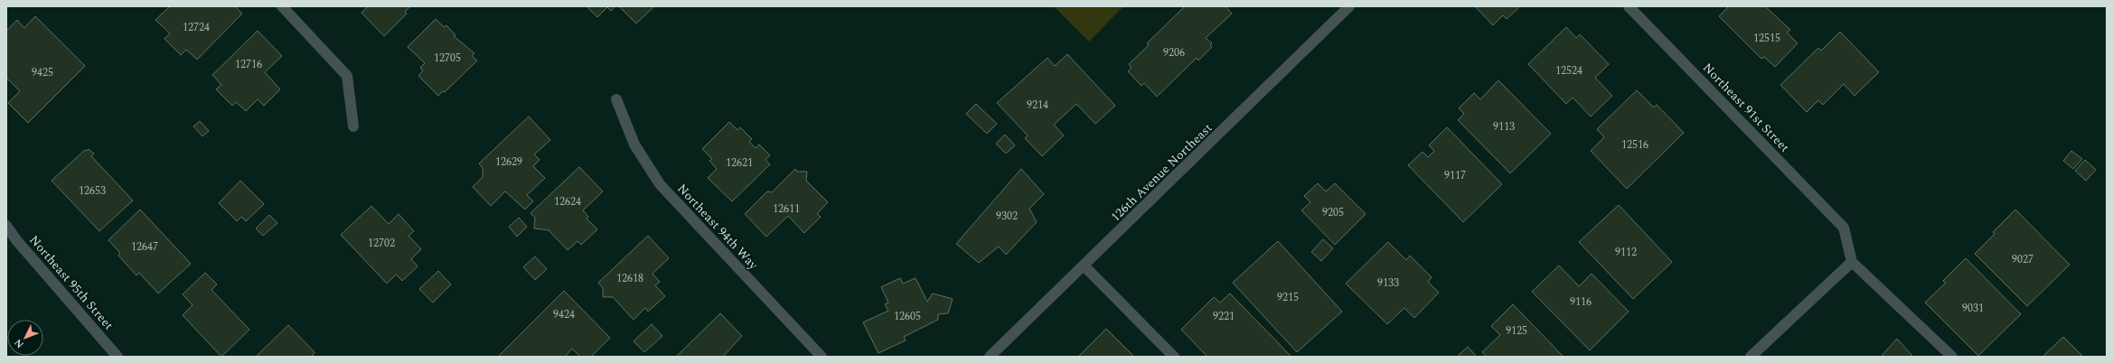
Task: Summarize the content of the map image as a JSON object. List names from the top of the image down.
{
  "streets": {
    "street": [
      "Northeast 91st Street",
      "126th Avenue Northeast",
      "Northeast 94th Way",
      "Northeast 95th Street"
    ]
  },
  "house_numbers": [
    "12724",
    "12515",
    "9206",
    "12705",
    "12716",
    "12524",
    "9425",
    "9214",
    "9113",
    "12516",
    "12629",
    "12621",
    "9117",
    "12653",
    "12624",
    "12611",
    "9205",
    "9302",
    "12702",
    "12647",
    "9112",
    "9027",
    "12618",
    "9133",
    "9215",
    "9116",
    "9031",
    "9424",
    "12605",
    "9221",
    "9125"
  ],
  "north": "bottom left"
}
